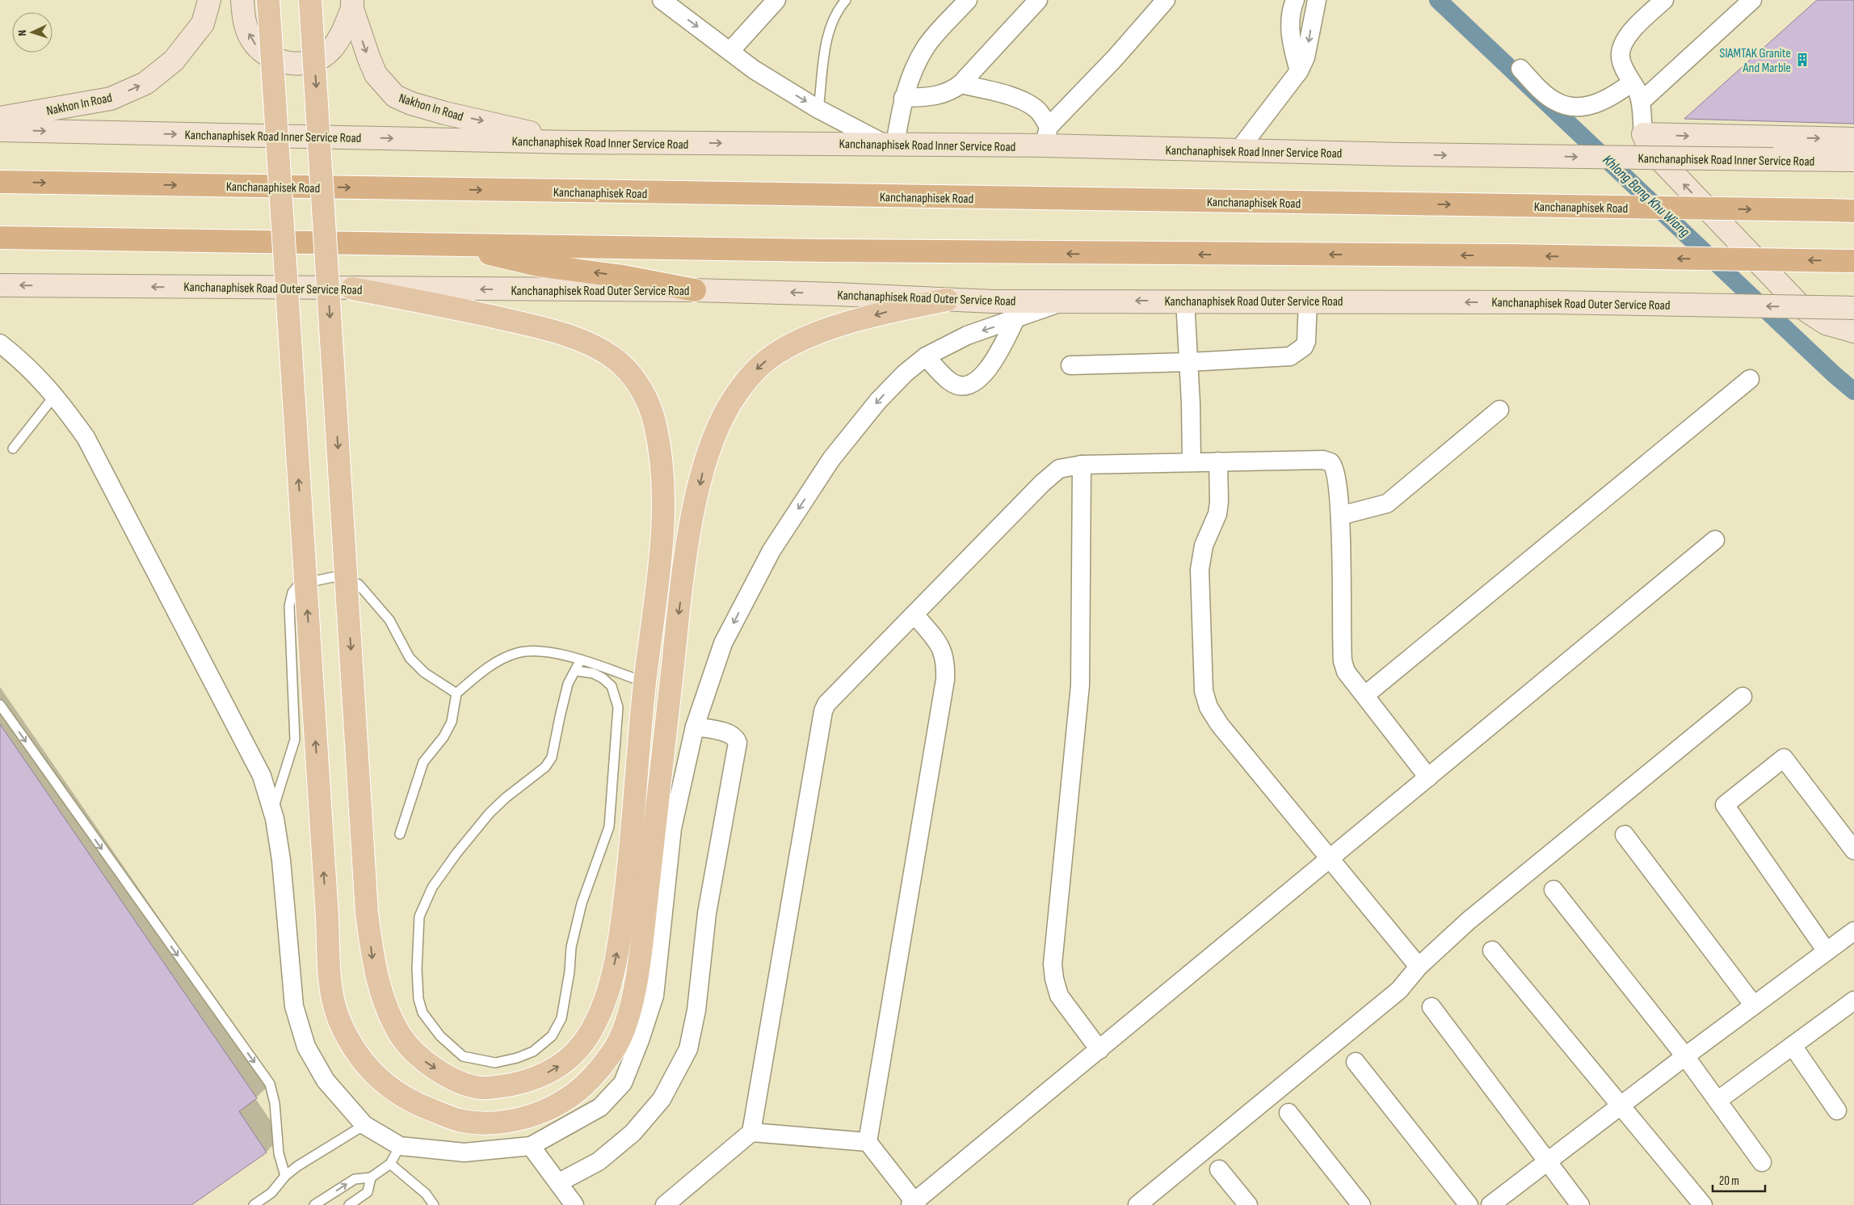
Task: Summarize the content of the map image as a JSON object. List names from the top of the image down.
{
  "streets": {
    "highway": ["Kanchanaphisek Road"],
    "main road": ["Nakhon In Road", "Kanchanaphisek Road Inner Service Road", "Kanchanaphisek Road Outer Service Road"]
  },
  "crossings": [
    ["Nakhon In Road", "Kanchanaphisek Road Inner Service Road"]
  ],
  "one_way": ["Kanchanaphisek Road Inner Service Road", "Kanchanaphisek Road Outer Service Road"],
  "water": ["Khlong Bang Khu Wiang"],
  "places": {
    "building": ["SIAMTAK Granite And Marble"]
  },
  "scale_bar": "20 m",
  "north": "left"
}
